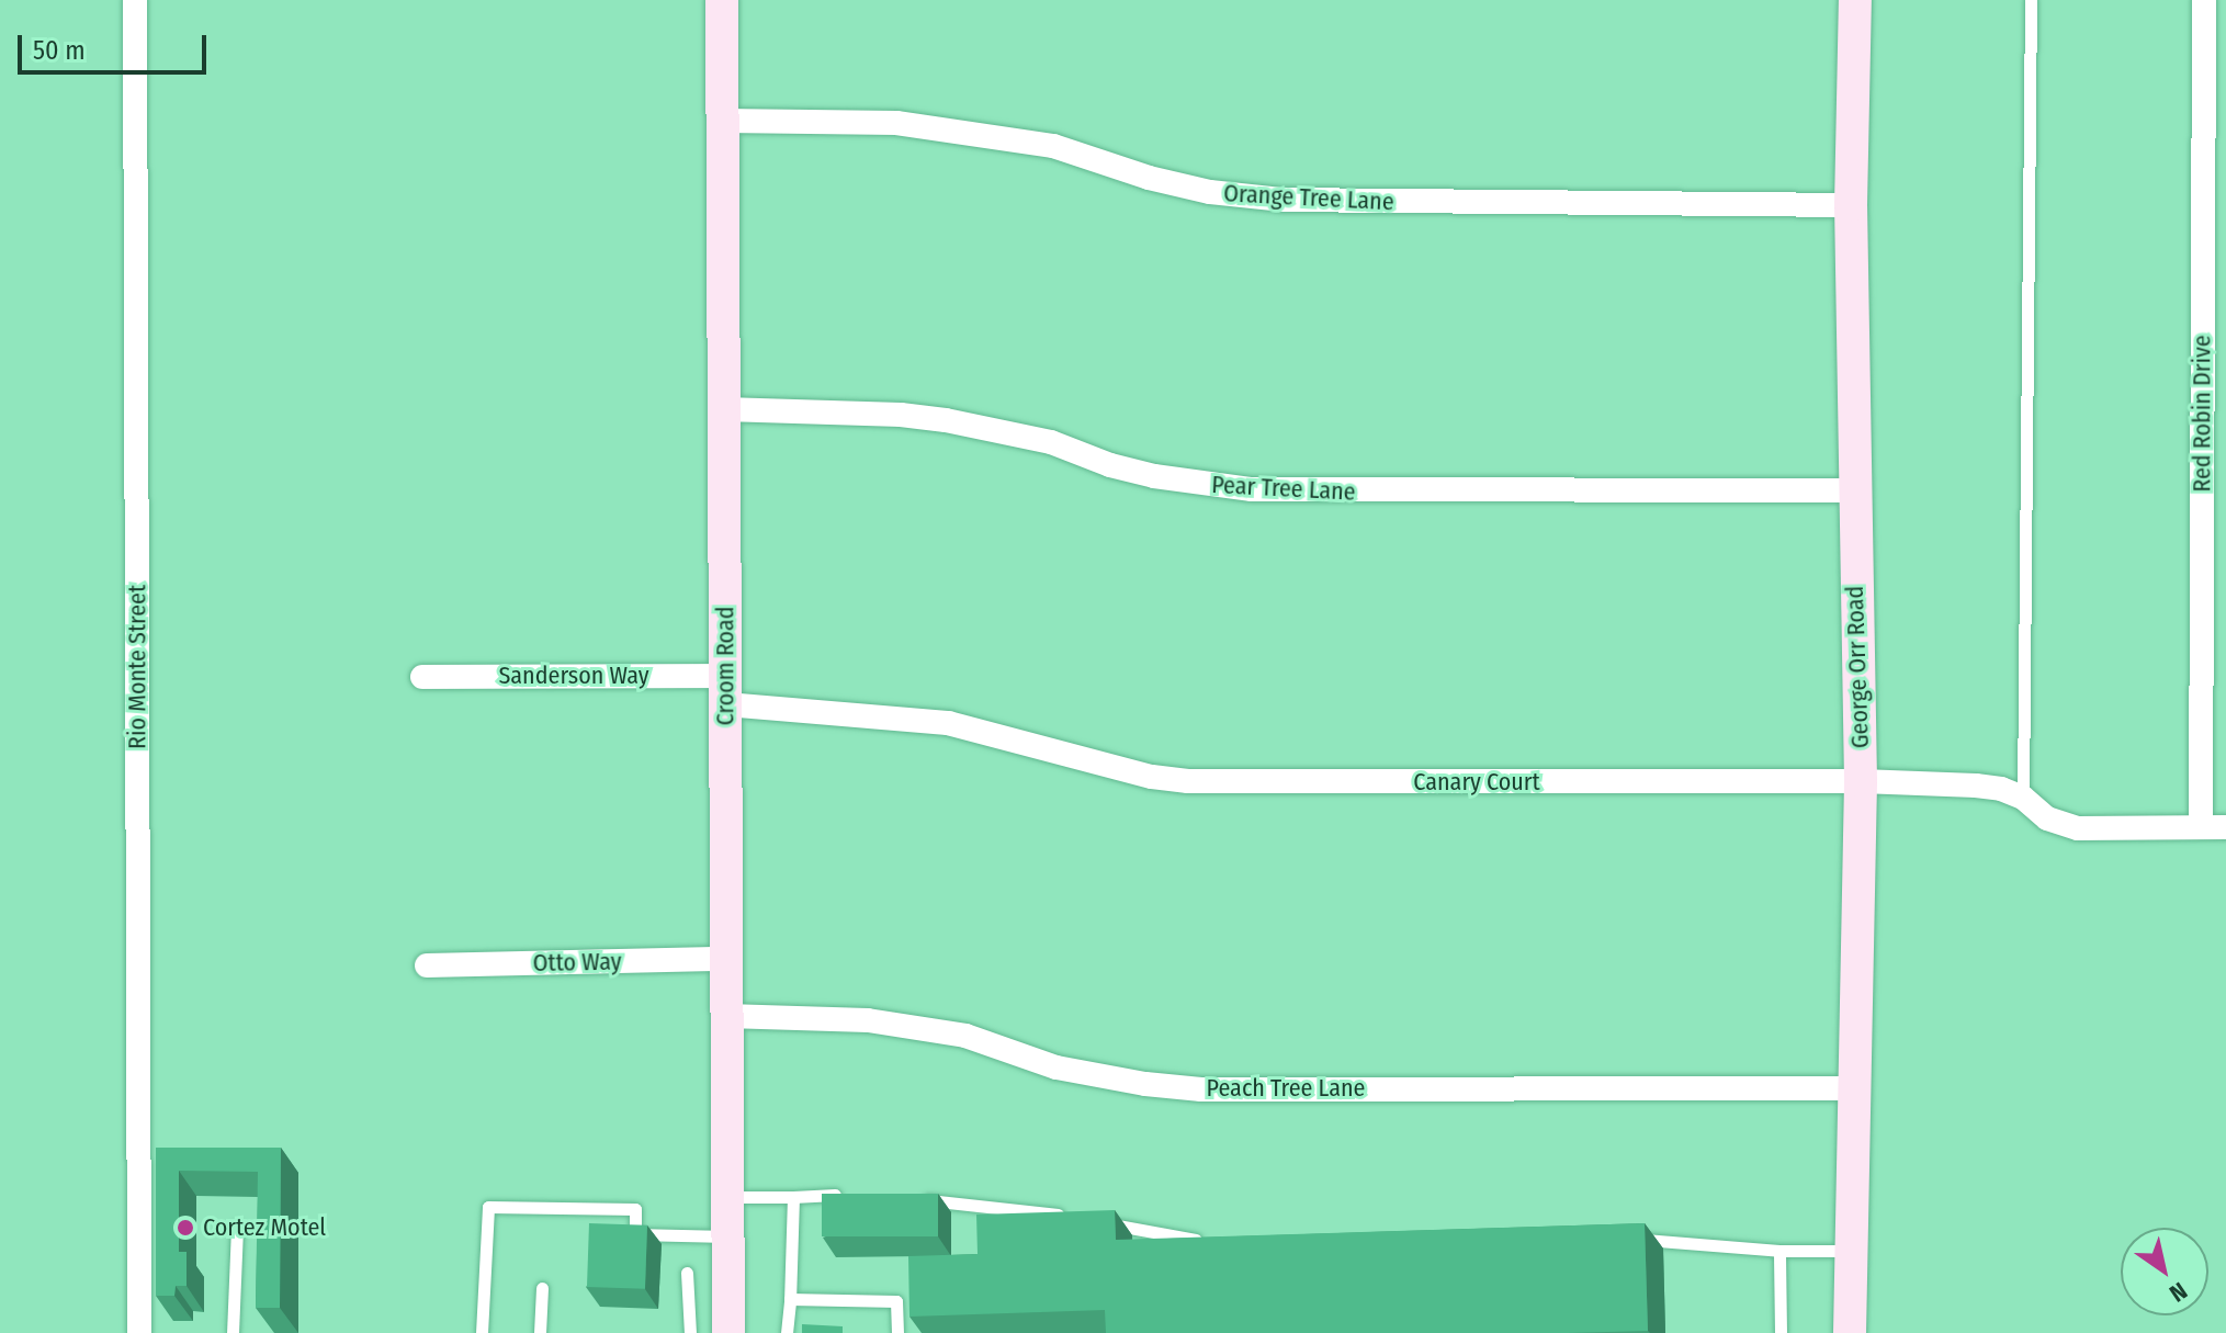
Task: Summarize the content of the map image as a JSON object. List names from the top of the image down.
{
  "streets": {
    "street": [
      "Orange Tree Lane",
      "Red Robin Drive",
      "Pear Tree Lane",
      "Croom Road",
      "Rio Monte Street",
      "George Orr Road",
      "Sanderson Way",
      "Canary Court",
      "Otto Way",
      "Peach Tree Lane"
    ]
  },
  "crossings": [
    ["Orange Tree Lane", "Croom Road"],
    ["Orange Tree Lane", "George Orr Road"],
    ["Red Robin Drive", "Canary Court"],
    ["Pear Tree Lane", "Croom Road"],
    ["Pear Tree Lane", "George Orr Road"],
    ["Croom Road", "Sanderson Way"],
    ["Croom Road", "Canary Court"],
    ["Croom Road", "Otto Way"],
    ["Croom Road", "Peach Tree Lane"],
    ["George Orr Road", "Canary Court"],
    ["George Orr Road", "Peach Tree Lane"],
    ["Sanderson Way", "Canary Court"]
  ],
  "places": ["Cortez Motel"],
  "scale_bar": "50 m",
  "north": "bottom right"
}
